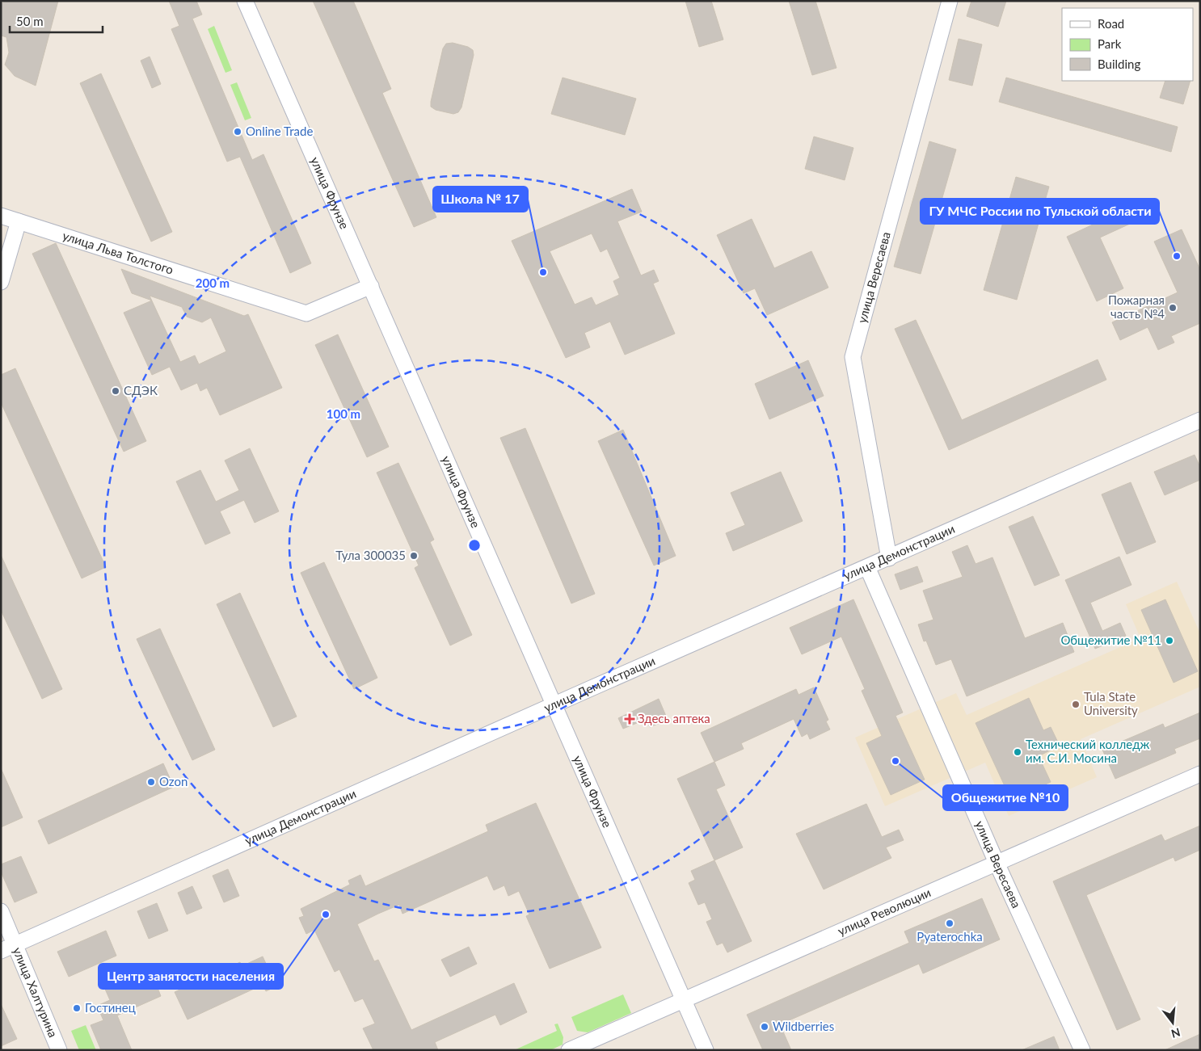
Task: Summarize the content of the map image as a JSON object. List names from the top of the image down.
{
  "streets": {
    "street": [
      "улица Фрунзе",
      "улица Льва Толстого",
      "улица Вересаева",
      "улица Демонстрации",
      "улица Революции",
      "улица Халтурина"
    ]
  },
  "crossings": [
    ["улица Фрунзе", "улица Льва Толстого"],
    ["улица Фрунзе", "улица Демонстрации"],
    ["улица Фрунзе", "улица Революции"],
    ["улица Вересаева", "улица Демонстрации"],
    ["улица Вересаева", "улица Революции"],
    ["улица Демонстрации", "улица Халтурина"]
  ],
  "places": {
    "other": [
      "Online Trade",
      "ГУ МЧС России по Тульской области",
      "Школа № 17",
      "Пожарная часть №4",
      "СДЭК",
      "Тула 300035",
      "Общежитие №11",
      "Tula State University",
      "Технический колледж им. С.И. Мосина",
      "Общежитие №10",
      "Ozon",
      "Центр занятости населения",
      "Pyaterochka",
      "Гостинец",
      "Wildberries"
    ],
    "health": ["Здесь аптека"]
  },
  "legend": ["Road", "Park", "Building"],
  "scale_bar": "50 m",
  "north": "bottom",
  "rings": ["200 m", "100 m"]
}
